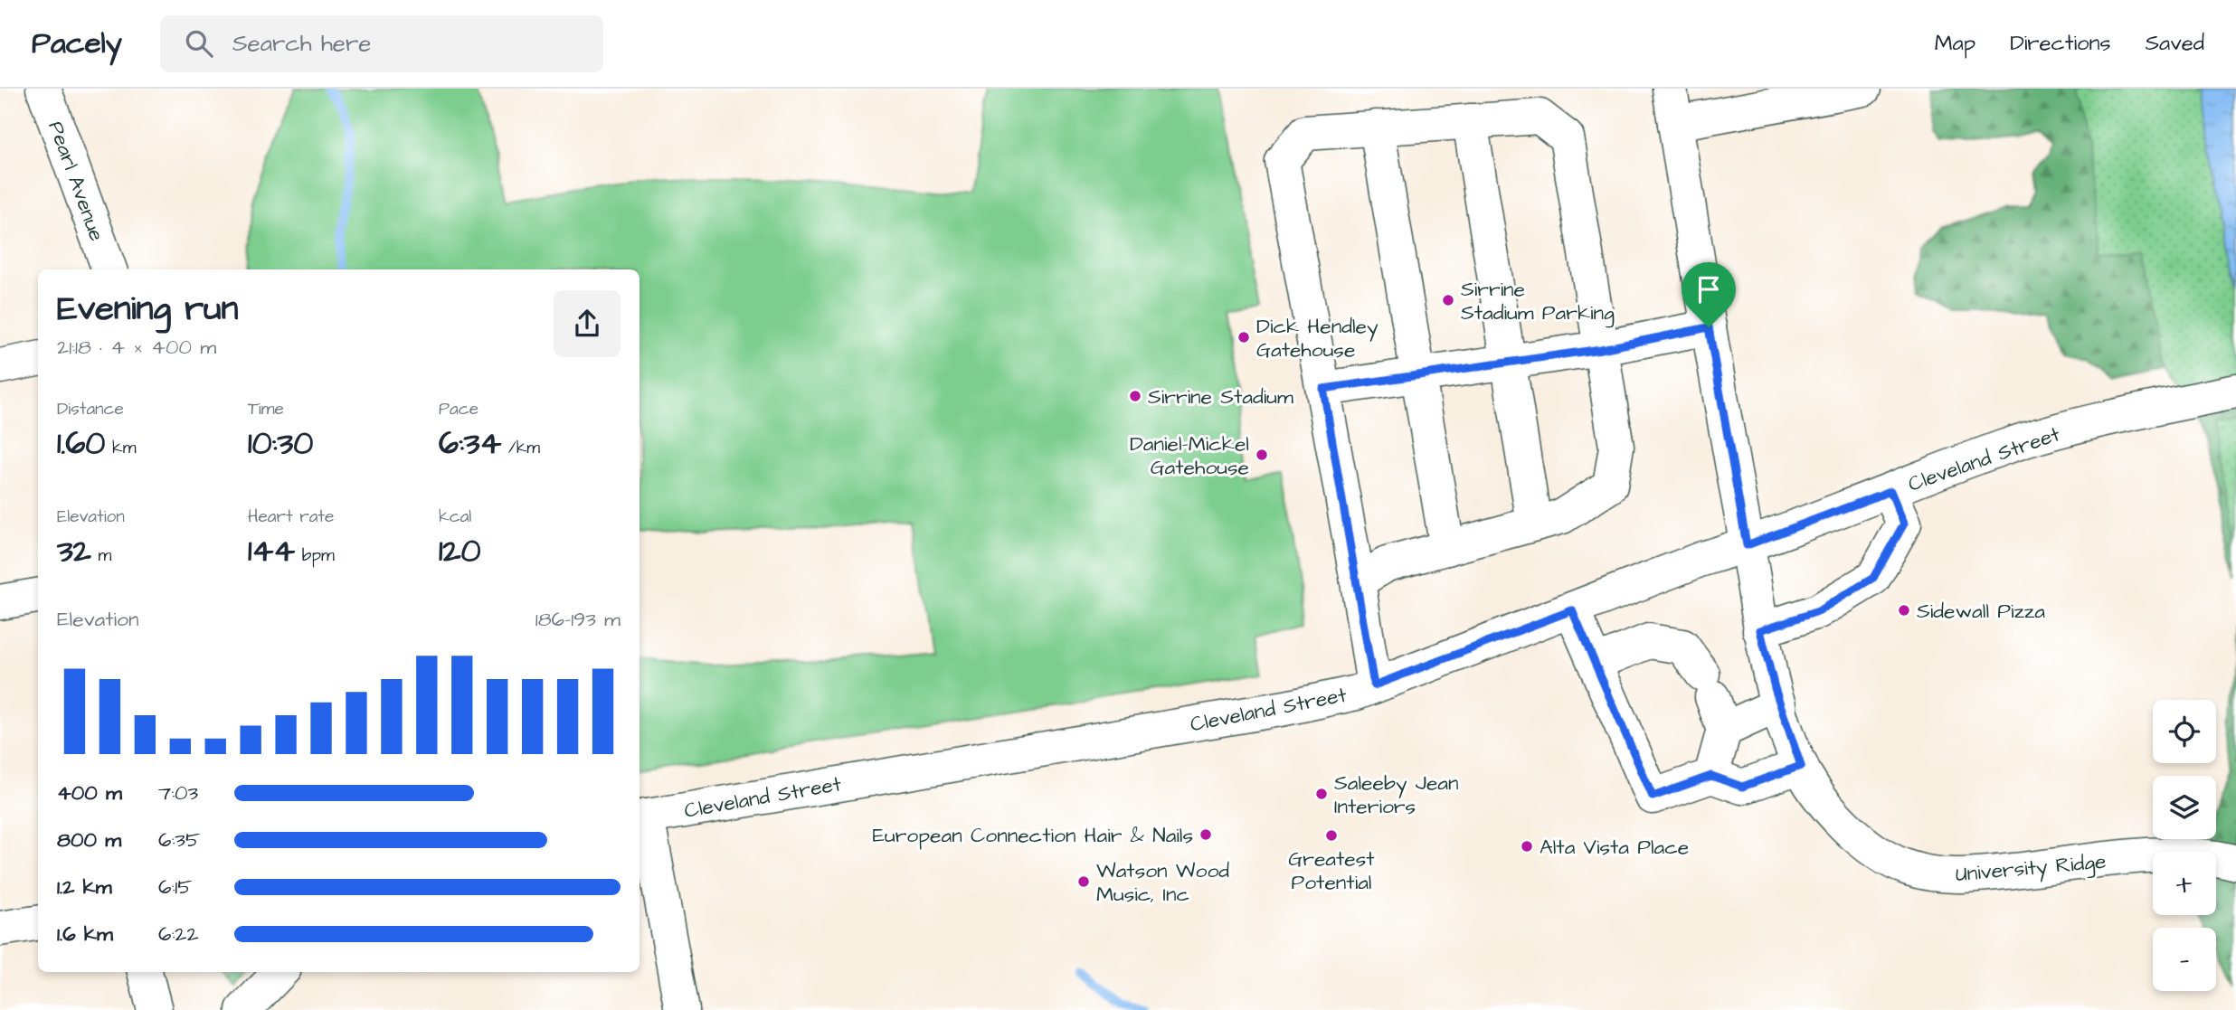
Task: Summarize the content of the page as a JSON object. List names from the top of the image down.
{
  "streets": {
    "street": ["Pearl Avenue", "Cleveland Street", "University Ridge"]
  },
  "crossings": [
    ["Cleveland Street", "University Ridge"]
  ],
  "places": [
    "Sirrine Stadium Parking",
    "Dick Hendley Gatehouse",
    "Sirrine Stadium",
    "Daniel-Mickel Gatehouse",
    "Sidewall Pizza",
    "Saleeby Jean Interiors",
    "European Connection Hair & Nails",
    "Greatest Potential",
    "Alta Vista Place",
    "Watson Wood Music, Inc"
  ],
  "page": {
    "header": "Pacely",
    "search": "Search here",
    "nav": ["Map", "Directions", "Saved"],
    "heading": ["Evening run", "21:18 · 4 × 400 m"],
    "stats": [
      ["Distance", "1.60 km"],
      ["Time", "10:30"],
      ["Pace", "6:34 /km"],
      ["Elevation", "32 m"],
      ["Heart rate", "144 bpm"],
      ["kcal", "120"]
    ],
    "chart": ["Elevation", "186–193 m"],
    "map_buttons": ["+", "−"],
    "list": [
      {
        "name": "400 m",
        "note": "7:03"
      },
      {
        "name": "800 m",
        "note": "6:35"
      },
      {
        "name": "1.2 km",
        "note": "6:15"
      },
      {
        "name": "1.6 km",
        "note": "6:22"
      }
    ]
  }
}
